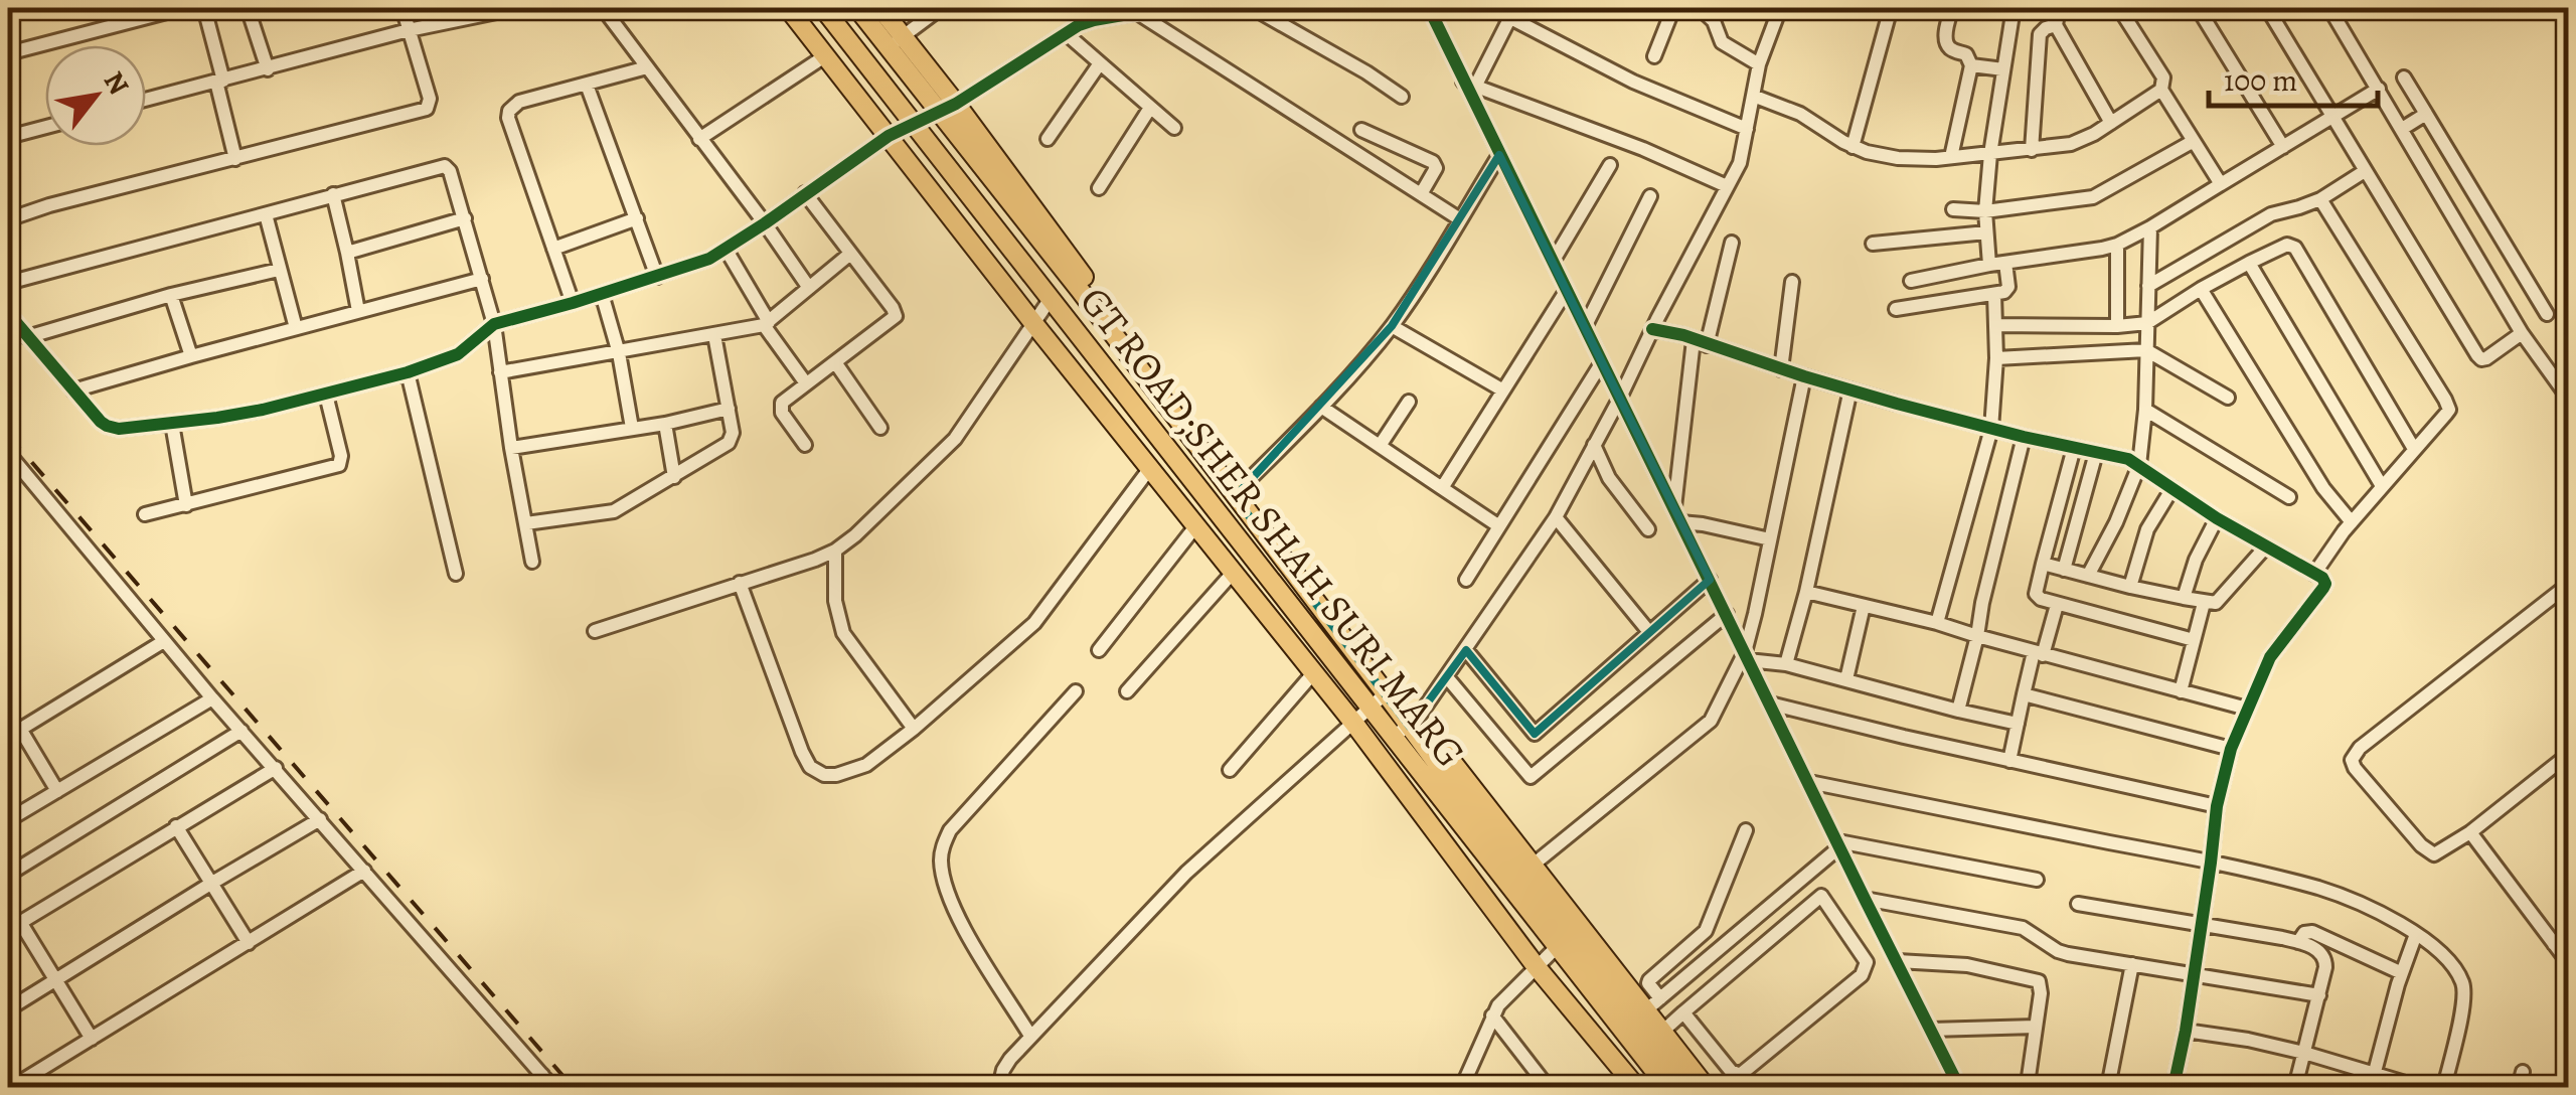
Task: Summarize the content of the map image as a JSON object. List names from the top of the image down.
{
  "streets": {
    "main road": ["GT ROAD;SHER SHAH SURI MARG"]
  },
  "scale_bar": "100 m",
  "north": "top right"
}
